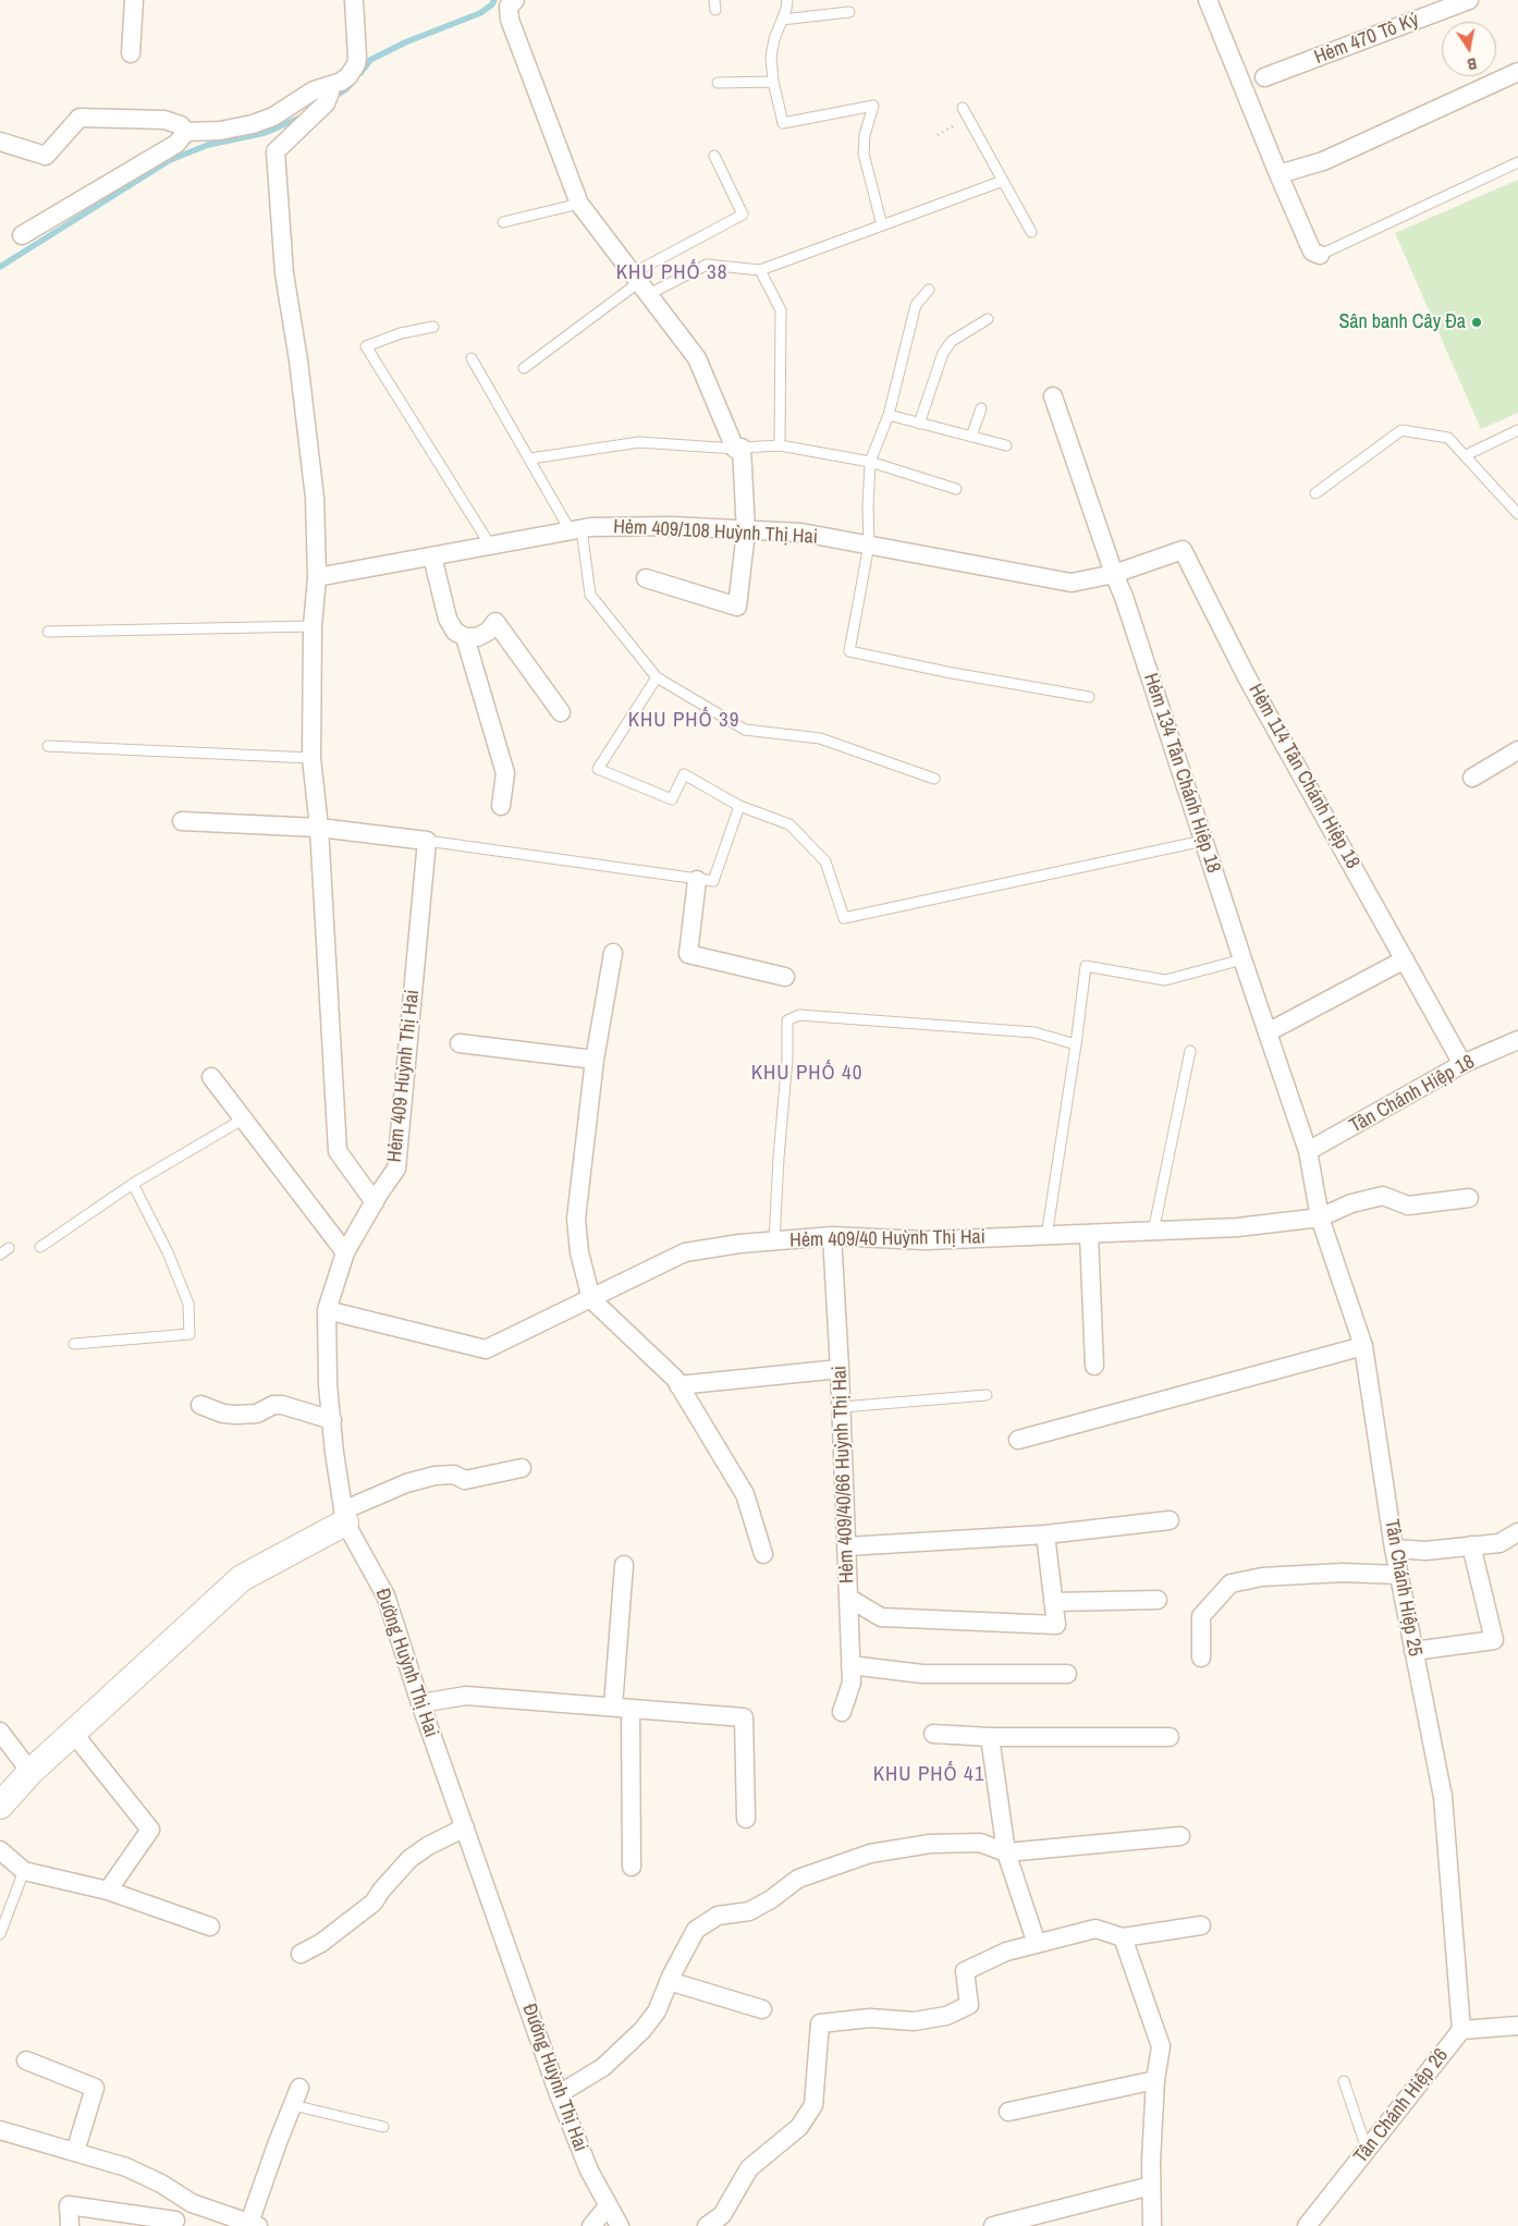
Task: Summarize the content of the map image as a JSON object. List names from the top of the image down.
{
  "streets": {
    "street": [
      "Hẻm 470 Tô Ký",
      "Hẻm 409/108 Huỳnh Thị Hai",
      "Hẻm 134 Tân Chánh Hiệp 18",
      "Hẻm 114 Tân Chánh Hiệp 18",
      "Hẻm 409 Huỳnh Thị Hai",
      "Tân Chánh Hiệp 18",
      "Hẻm 409/40 Huỳnh Thị Hai",
      "Hẻm 409/40/66 Huỳnh Thị Hai",
      "Tân Chánh Hiệp 25",
      "Đường Huỳnh Thị Hai",
      "Tân Chánh Hiệp 26"
    ]
  },
  "crossings": [
    ["Hẻm 409/108 Huỳnh Thị Hai", "Hẻm 134 Tân Chánh Hiệp 18"],
    ["Hẻm 409/108 Huỳnh Thị Hai", "Hẻm 114 Tân Chánh Hiệp 18"],
    ["Hẻm 134 Tân Chánh Hiệp 18", "Hẻm 114 Tân Chánh Hiệp 18"],
    ["Hẻm 134 Tân Chánh Hiệp 18", "Tân Chánh Hiệp 18"],
    ["Hẻm 134 Tân Chánh Hiệp 18", "Tân Chánh Hiệp 25"],
    ["Hẻm 114 Tân Chánh Hiệp 18", "Tân Chánh Hiệp 18"],
    ["Hẻm 409 Huỳnh Thị Hai", "Hẻm 409/40 Huỳnh Thị Hai"],
    ["Hẻm 409 Huỳnh Thị Hai", "Đường Huỳnh Thị Hai"],
    ["Tân Chánh Hiệp 18", "Tân Chánh Hiệp 25"],
    ["Hẻm 409/40 Huỳnh Thị Hai", "Hẻm 409/40/66 Huỳnh Thị Hai"],
    ["Hẻm 409/40 Huỳnh Thị Hai", "Tân Chánh Hiệp 25"],
    ["Tân Chánh Hiệp 25", "Tân Chánh Hiệp 26"]
  ],
  "districts": [
    "KHU PHỐ 38",
    "KHU PHỐ 39",
    "KHU PHỐ 40",
    "KHU PHỐ 41"
  ],
  "places": ["Sân banh Cây Đa"],
  "north": "bottom"
}
